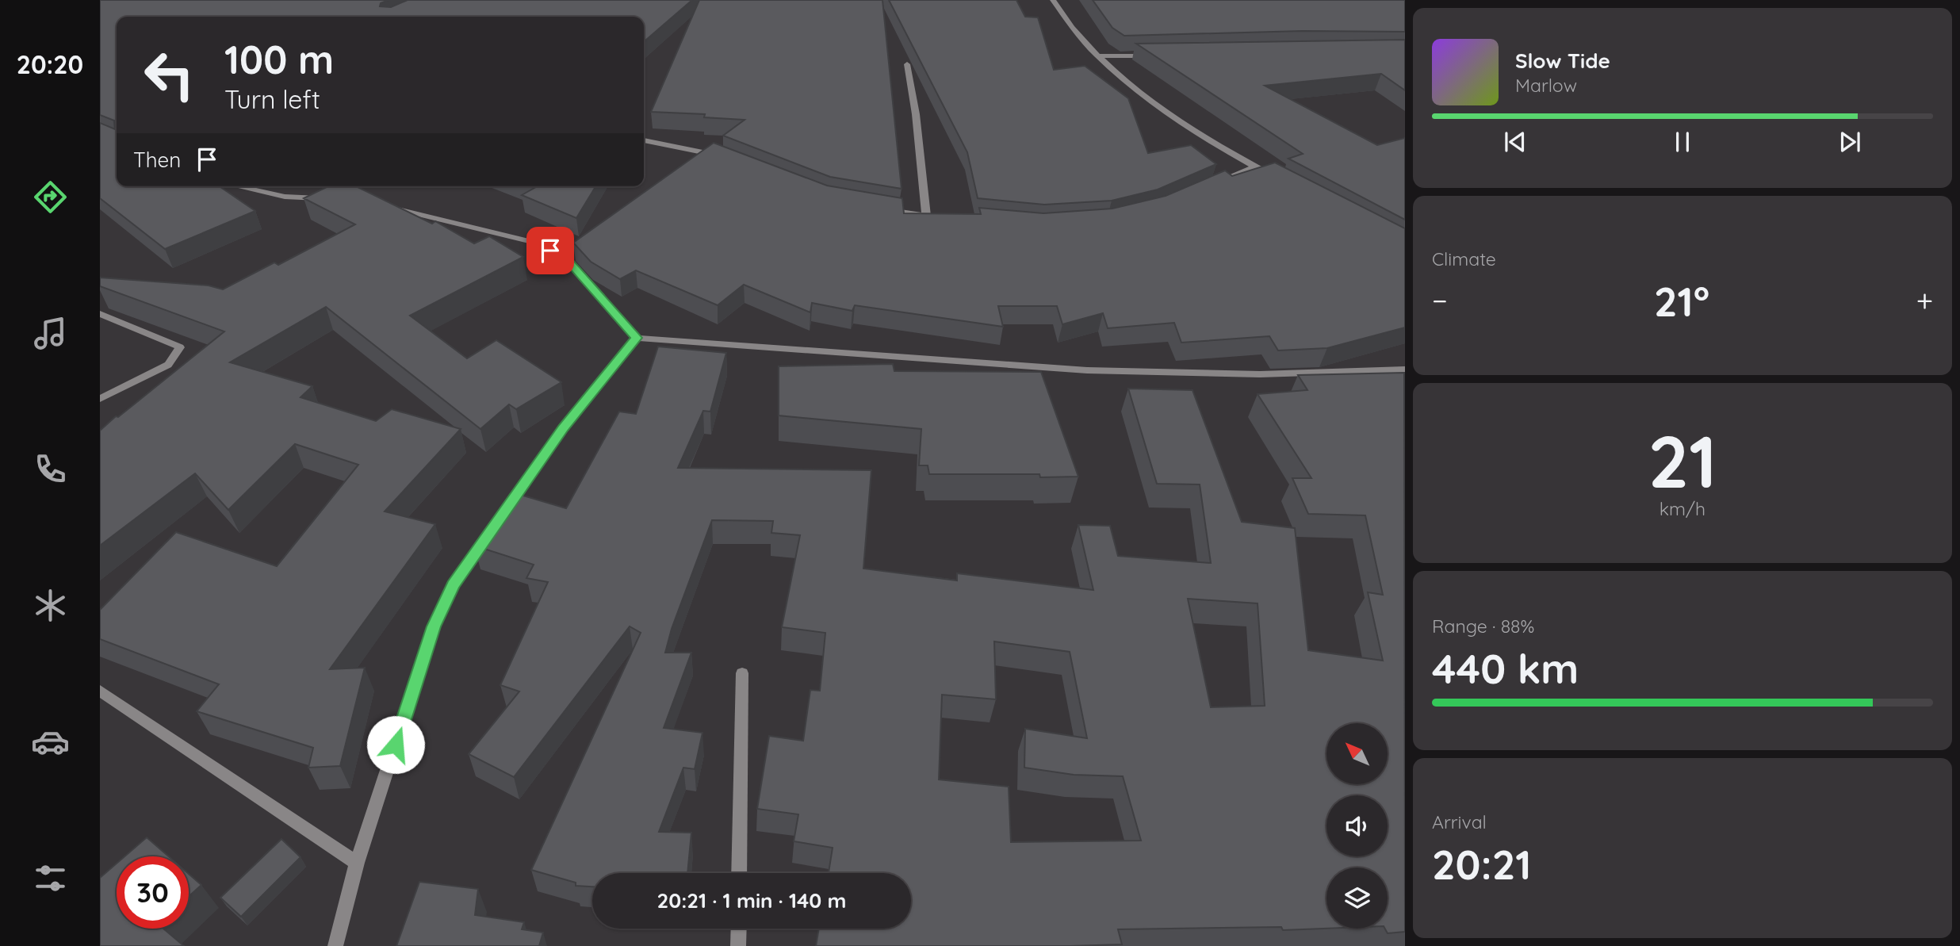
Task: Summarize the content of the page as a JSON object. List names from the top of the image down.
{
  "north": "top left",
  "page": {
    "tabs": "20:20",
    "turn": ["100 m", "Turn left"],
    "song": ["Slow Tide", "Marlow"],
    "then": "Then",
    "tile": [
      "Climate",
      ["21", "km/h"],
      ["Range · 88%", "440 km"],
      ["Arrival", "20:21"]
    ],
    "heat": ["−", "21°", "+"],
    "limit": "30",
    "trip": "20:21 · 1 min · 140 m"
  }
}
